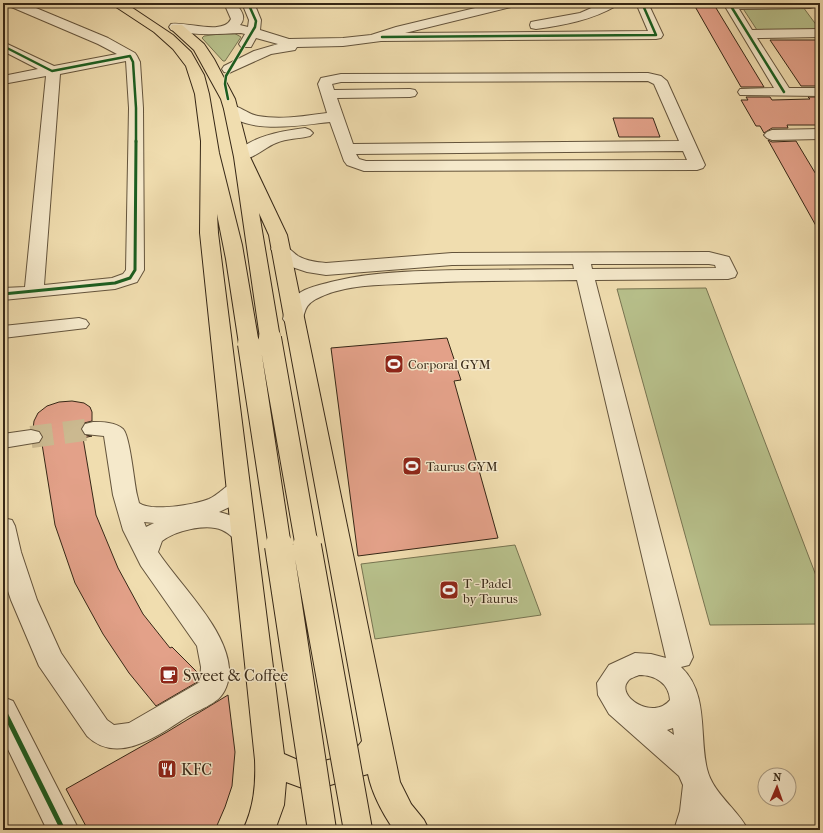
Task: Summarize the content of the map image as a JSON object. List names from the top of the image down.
{
  "places": {
    "sports": ["Corporal GYM", "Taurus GYM", "T - Padel by Taurus"],
    "cafe": ["Sweet & Coffee"],
    "restaurant": ["KFC"]
  },
  "north": "top"
}
